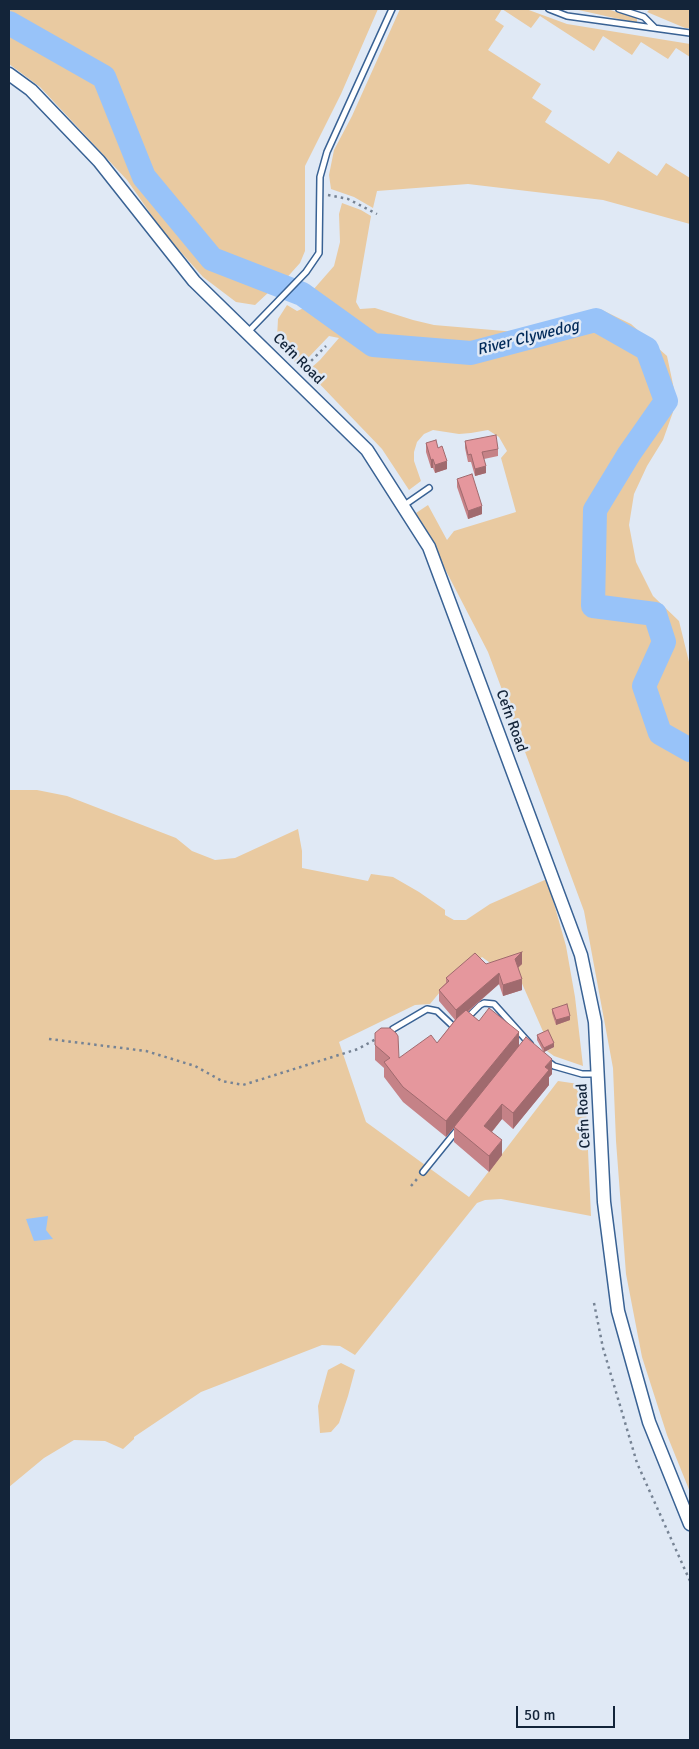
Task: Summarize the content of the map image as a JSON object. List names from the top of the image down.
{
  "streets": {
    "street": ["Cefn Road"]
  },
  "water": ["River Clywedog"],
  "scale_bar": "50 m"
}
